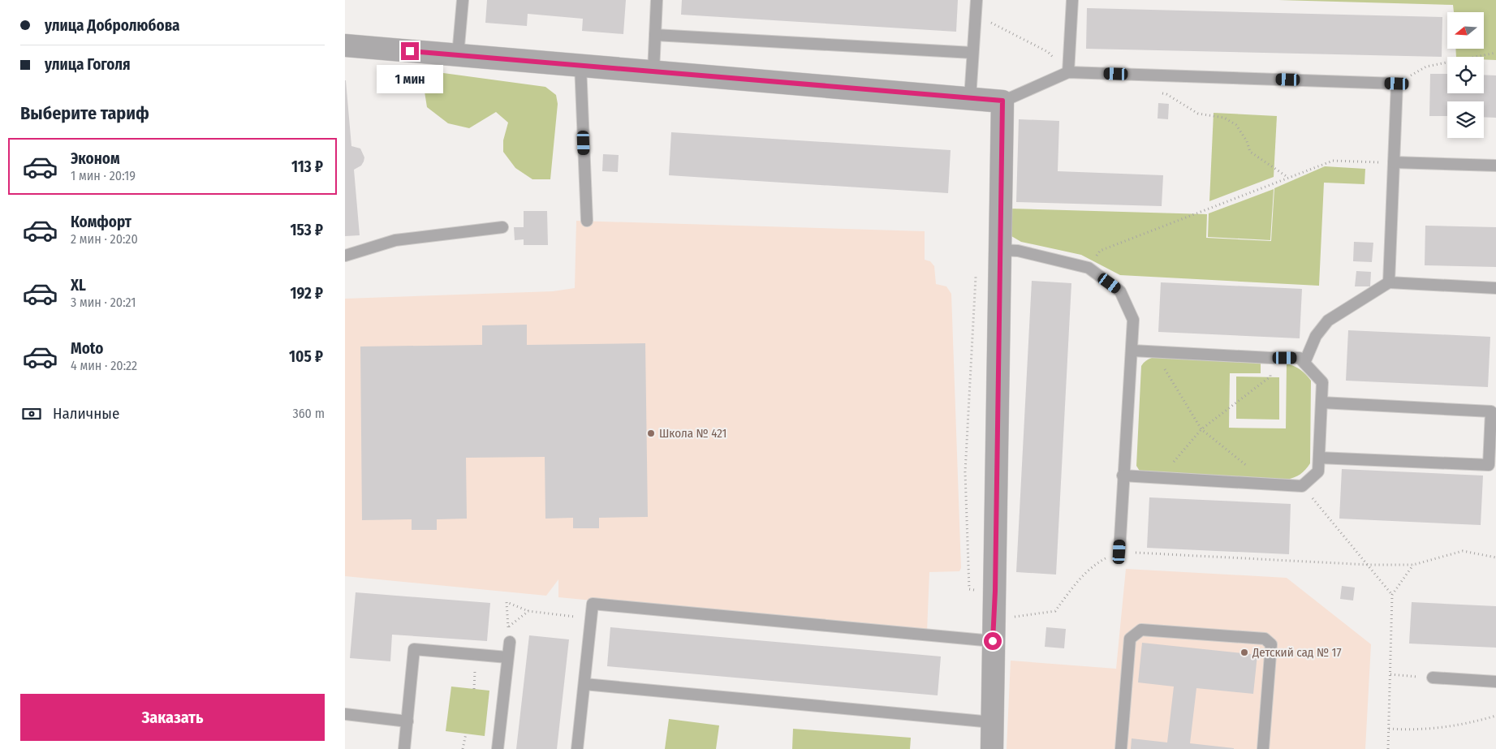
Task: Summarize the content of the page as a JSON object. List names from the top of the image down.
{
  "places": ["Школа № 421", "Детский сад № 17"],
  "north": "left",
  "page": {
    "banner": ["улица Добролюбова", "улица Гоголя"],
    "bubble": "1 мин",
    "heading": "Выберите тариф",
    "list": [
      {
        "name": "Эконом",
        "note": "1 мин · 20:19",
        "value": "113 ₽"
      },
      {
        "name": "Комфорт",
        "note": "2 мин · 20:20",
        "value": "153 ₽"
      },
      {
        "name": "XL",
        "note": "3 мин · 20:21",
        "value": "192 ₽"
      },
      {
        "name": "Moto",
        "note": "4 мин · 20:22",
        "value": "105 ₽"
      }
    ],
    "pay": ["Наличные", "360 m"],
    "buttons": "Заказать"
  }
}
